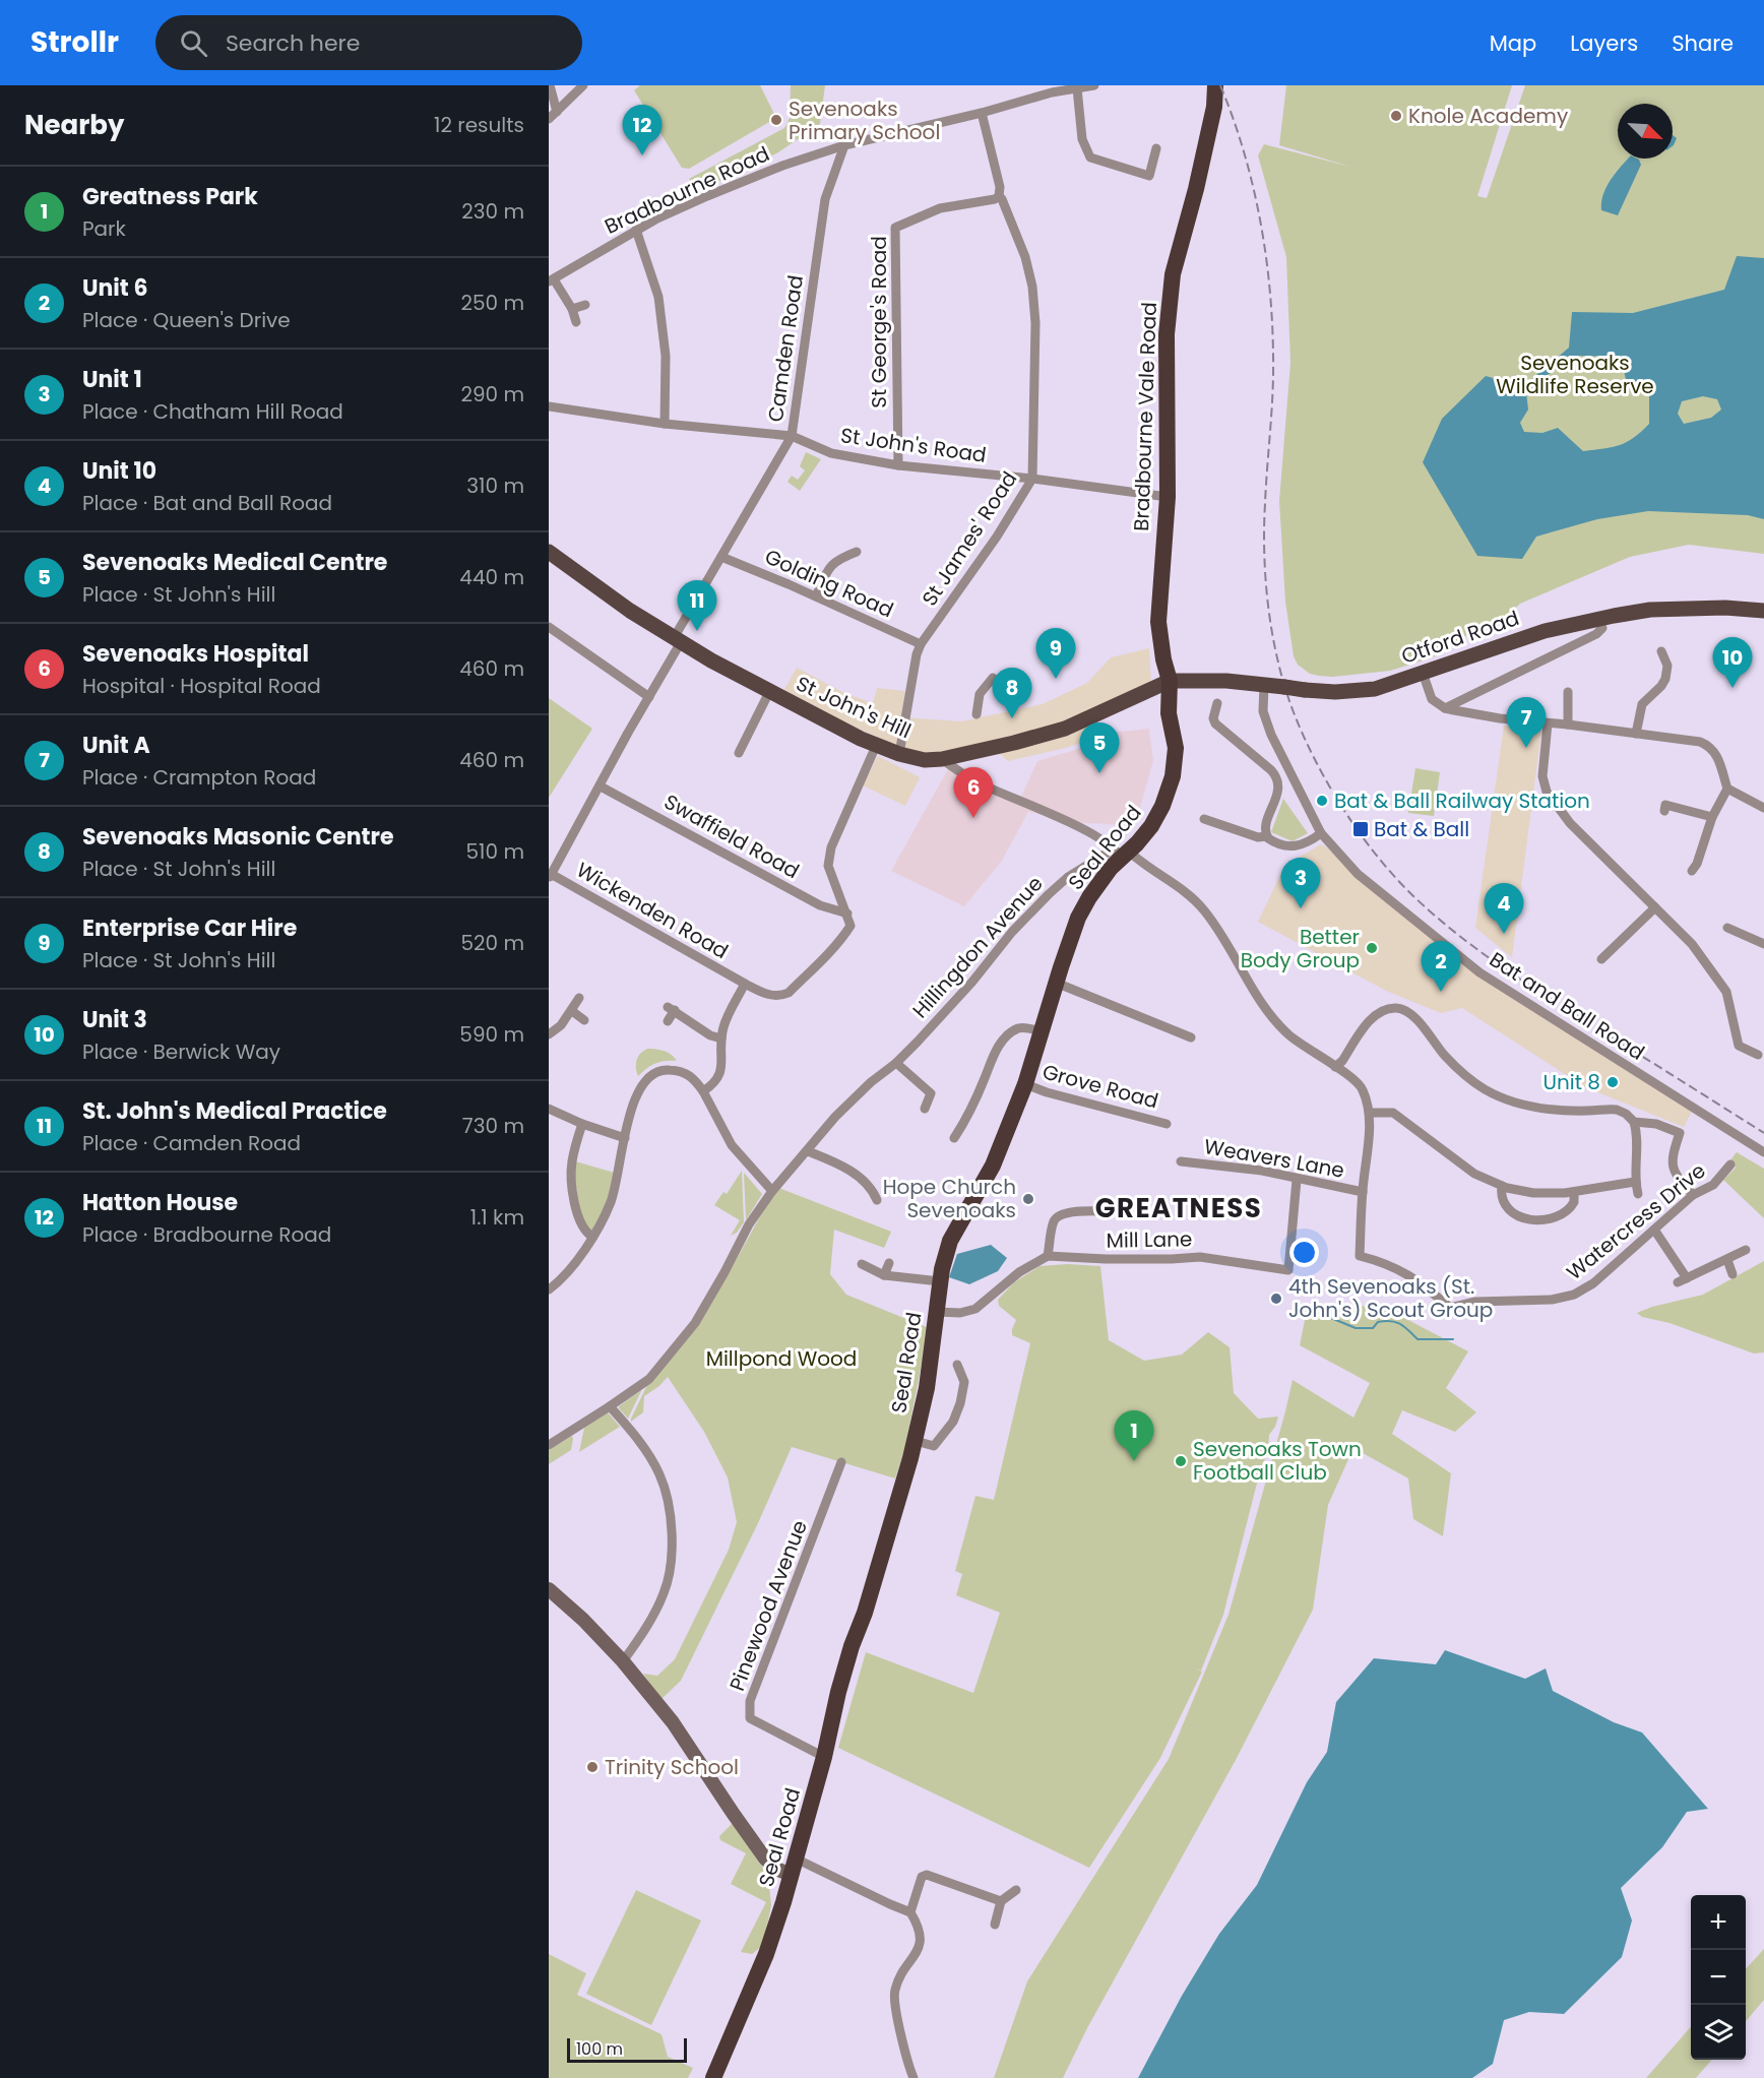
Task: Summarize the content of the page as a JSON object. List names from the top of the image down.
{
  "streets": {
    "highway": ["Bradbourne Vale Road", "Seal Road"],
    "main road": ["Otford Road", "St John's Hill"],
    "street": [
      "Bradbourne Road",
      "St George's Road",
      "Camden Road",
      "St John's Road",
      "St James' Road",
      "Golding Road",
      "Swaffield Road",
      "Wickenden Road",
      "Hillingdon Avenue",
      "Bat and Ball Road",
      "Grove Road",
      "Weavers Lane",
      "Watercress Drive",
      "Mill Lane",
      "Pinewood Avenue"
    ]
  },
  "crossings": [
    ["Bradbourne Road", "Camden Road"],
    ["St George's Road", "St John's Road"],
    ["St George's Road", "St James' Road"],
    ["Camden Road", "St John's Road"],
    ["Camden Road", "Golding Road"],
    ["Camden Road", "St John's Hill"],
    ["Camden Road", "Wickenden Road"],
    ["Bradbourne Vale Road", "St John's Road"],
    ["Bradbourne Vale Road", "Otford Road"],
    ["Bradbourne Vale Road", "St John's Hill"],
    ["Bradbourne Vale Road", "Seal Road"],
    ["St John's Road", "St James' Road"],
    ["St James' Road", "Golding Road"],
    ["St James' Road", "St John's Hill"],
    ["Otford Road", "St John's Hill"],
    ["Otford Road", "Seal Road"],
    ["Otford Road", "Bat and Ball Road"],
    ["St John's Hill", "Seal Road"],
    ["St John's Hill", "Wickenden Road"],
    ["Swaffield Road", "Wickenden Road"],
    ["Seal Road", "Hillingdon Avenue"],
    ["Seal Road", "Grove Road"],
    ["Seal Road", "Pinewood Avenue"],
    ["Weavers Lane", "Watercress Drive"],
    ["Weavers Lane", "Mill Lane"]
  ],
  "districts": ["GREATNESS"],
  "parks": ["Sevenoaks Wildlife Reserve", "Millpond Wood"],
  "places": {
    "other": [
      "Knole Academy",
      "Sevenoaks Primary School",
      "Bat & Ball Railway Station",
      "Better Body Group",
      "Unit 8",
      "Hope Church Sevenoaks",
      "4th Sevenoaks (St. John's) Scout Group",
      "Sevenoaks Town Football Club",
      "Trinity School"
    ],
    "transit": ["Bat & Ball"]
  },
  "scale_bar": "100 m",
  "north": "bottom right",
  "page": {
    "header": "Strollr",
    "search": "Search here",
    "nav": ["Map", "Layers", "Share"],
    "heading": ["Nearby", "12 results"],
    "pins": [
      "12",
      "11",
      "9",
      "10",
      "8",
      "7",
      "5",
      "6",
      "3",
      "4",
      "2",
      "1"
    ],
    "list": [
      {
        "mark": "1",
        "name": "Greatness Park",
        "note": "Park",
        "value": "230 m"
      },
      {
        "mark": "2",
        "name": "Unit 6",
        "note": "Place · Queen's Drive",
        "value": "250 m"
      },
      {
        "mark": "3",
        "name": "Unit 1",
        "note": "Place · Chatham Hill Road",
        "value": "290 m"
      },
      {
        "mark": "4",
        "name": "Unit 10",
        "note": "Place · Bat and Ball Road",
        "value": "310 m"
      },
      {
        "mark": "5",
        "name": "Sevenoaks Medical Centre",
        "note": "Place · St John's Hill",
        "value": "440 m"
      },
      {
        "mark": "6",
        "name": "Sevenoaks Hospital",
        "note": "Hospital · Hospital Road",
        "value": "460 m"
      },
      {
        "mark": "7",
        "name": "Unit A",
        "note": "Place · Crampton Road",
        "value": "460 m"
      },
      {
        "mark": "8",
        "name": "Sevenoaks Masonic Centre",
        "note": "Place · St John's Hill",
        "value": "510 m"
      },
      {
        "mark": "9",
        "name": "Enterprise Car Hire",
        "note": "Place · St John's Hill",
        "value": "520 m"
      },
      {
        "mark": "10",
        "name": "Unit 3",
        "note": "Place · Berwick Way",
        "value": "590 m"
      },
      {
        "mark": "11",
        "name": "St. John's Medical Practice",
        "note": "Place · Camden Road",
        "value": "730 m"
      },
      {
        "mark": "12",
        "name": "Hatton House",
        "note": "Place · Bradbourne Road",
        "value": "1.1 km"
      }
    ],
    "map_buttons": ["+", "−"],
    "scale": "100 m"
  }
}
